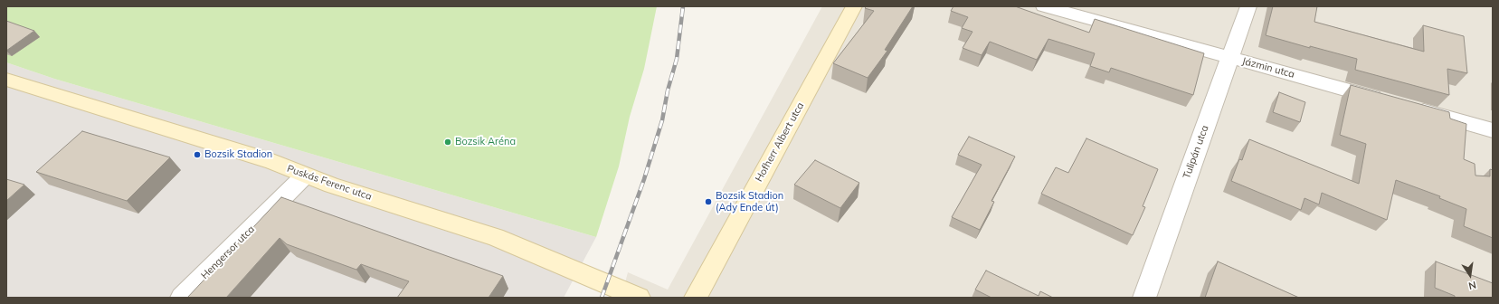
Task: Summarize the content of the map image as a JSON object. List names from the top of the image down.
{
  "streets": {
    "street": [
      "Jázmin utca",
      "Hofherr Albert utca",
      "Tulipán utca",
      "Puskás Ferenc utca",
      "Hengersor utca"
    ]
  },
  "crossings": [
    ["Jázmin utca", "Tulipán utca"],
    ["Puskás Ferenc utca", "Hengersor utca"]
  ],
  "places": ["Bozsik Aréna", "Bozsik Stadion", "Bozsik Stadion (Ady Ende út)"],
  "north": "bottom"
}
